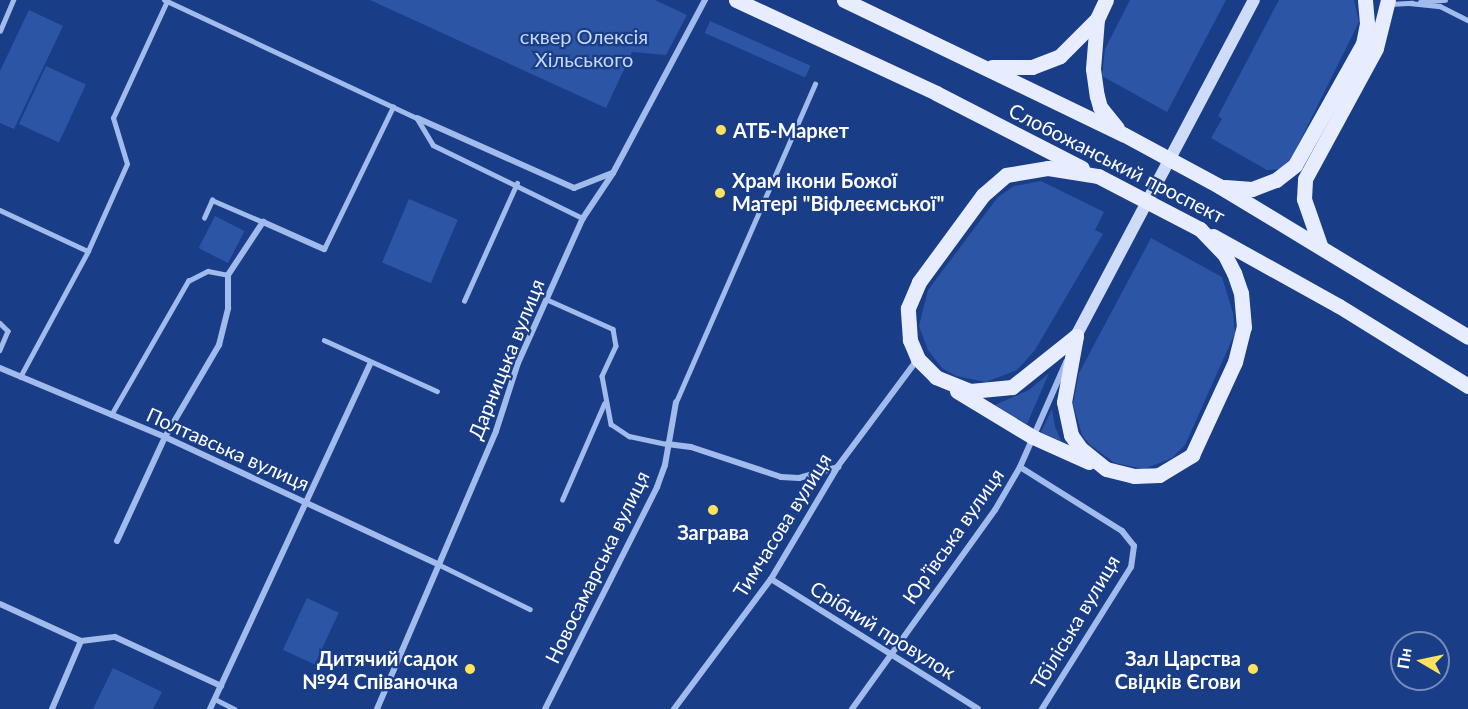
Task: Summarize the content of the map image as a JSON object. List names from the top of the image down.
{
  "streets": {
    "main road": ["Слобожанський проспект"],
    "street": [
      "Дарницька вулиця",
      "Полтавська вулиця",
      "Тимчасова вулиця",
      "Юрʼївська вулиця",
      "Новосамарська вулиця",
      "Тбіліська вулиця",
      "Срібний провулок"
    ]
  },
  "crossings": [
    ["Дарницька вулиця", "Полтавська вулиця"],
    ["Тимчасова вулиця", "Срібний провулок"],
    ["Юрʼївська вулиця", "Тбіліська вулиця"],
    ["Юрʼївська вулиця", "Срібний провулок"]
  ],
  "parks": ["сквер Олексія Хільського"],
  "places": [
    "АТБ-Маркет",
    "Храм ікони Божої Матері \"Віфлеємської\"",
    "Заграва",
    "Дитячий садок №94 Співаночка",
    "Зал Царства Свідків Єгови"
  ],
  "north": "left"
}
